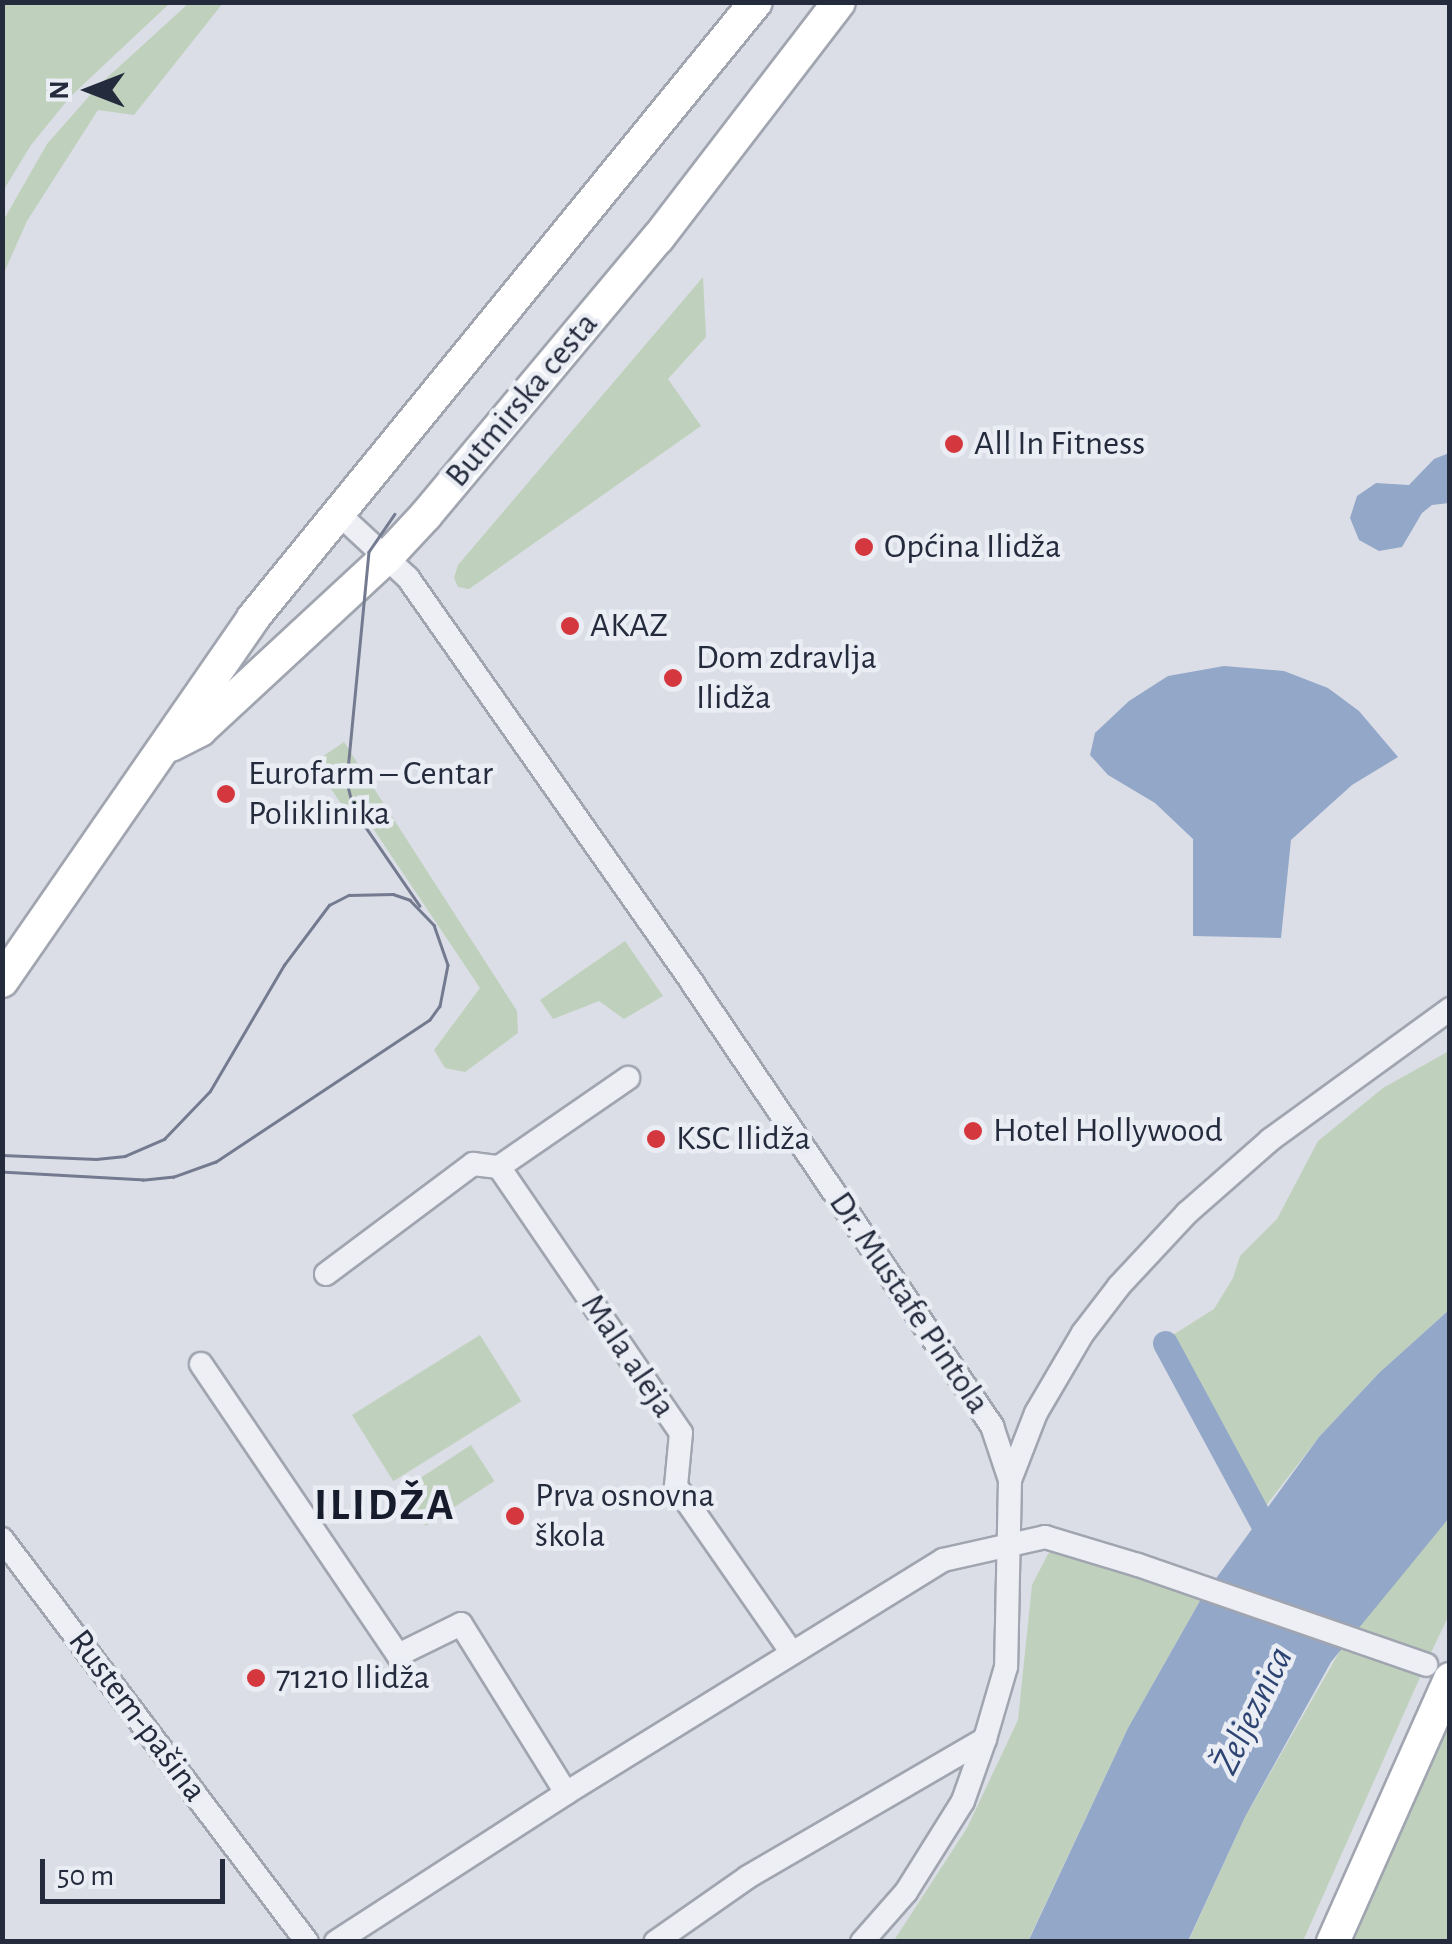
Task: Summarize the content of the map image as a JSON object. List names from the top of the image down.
{
  "streets": {
    "main road": ["Butmirska cesta"],
    "street": ["Dr. Mustafe Pintola", "Mala aleja", "Rustem-pašina"]
  },
  "crossings": [
    ["Butmirska cesta", "Dr. Mustafe Pintola"]
  ],
  "districts": ["ILIDŽA"],
  "water": ["Željeznica"],
  "places": [
    "All In Fitness",
    "Općina Ilidža",
    "AKAZ",
    "Dom zdravlja Ilidža",
    "Eurofarm – Centar Poliklinika",
    "Hotel Hollywood",
    "KSC Ilidža",
    "Prva osnovna škola",
    "71210 Ilidža"
  ],
  "scale_bar": "50 m",
  "north": "left"
}
